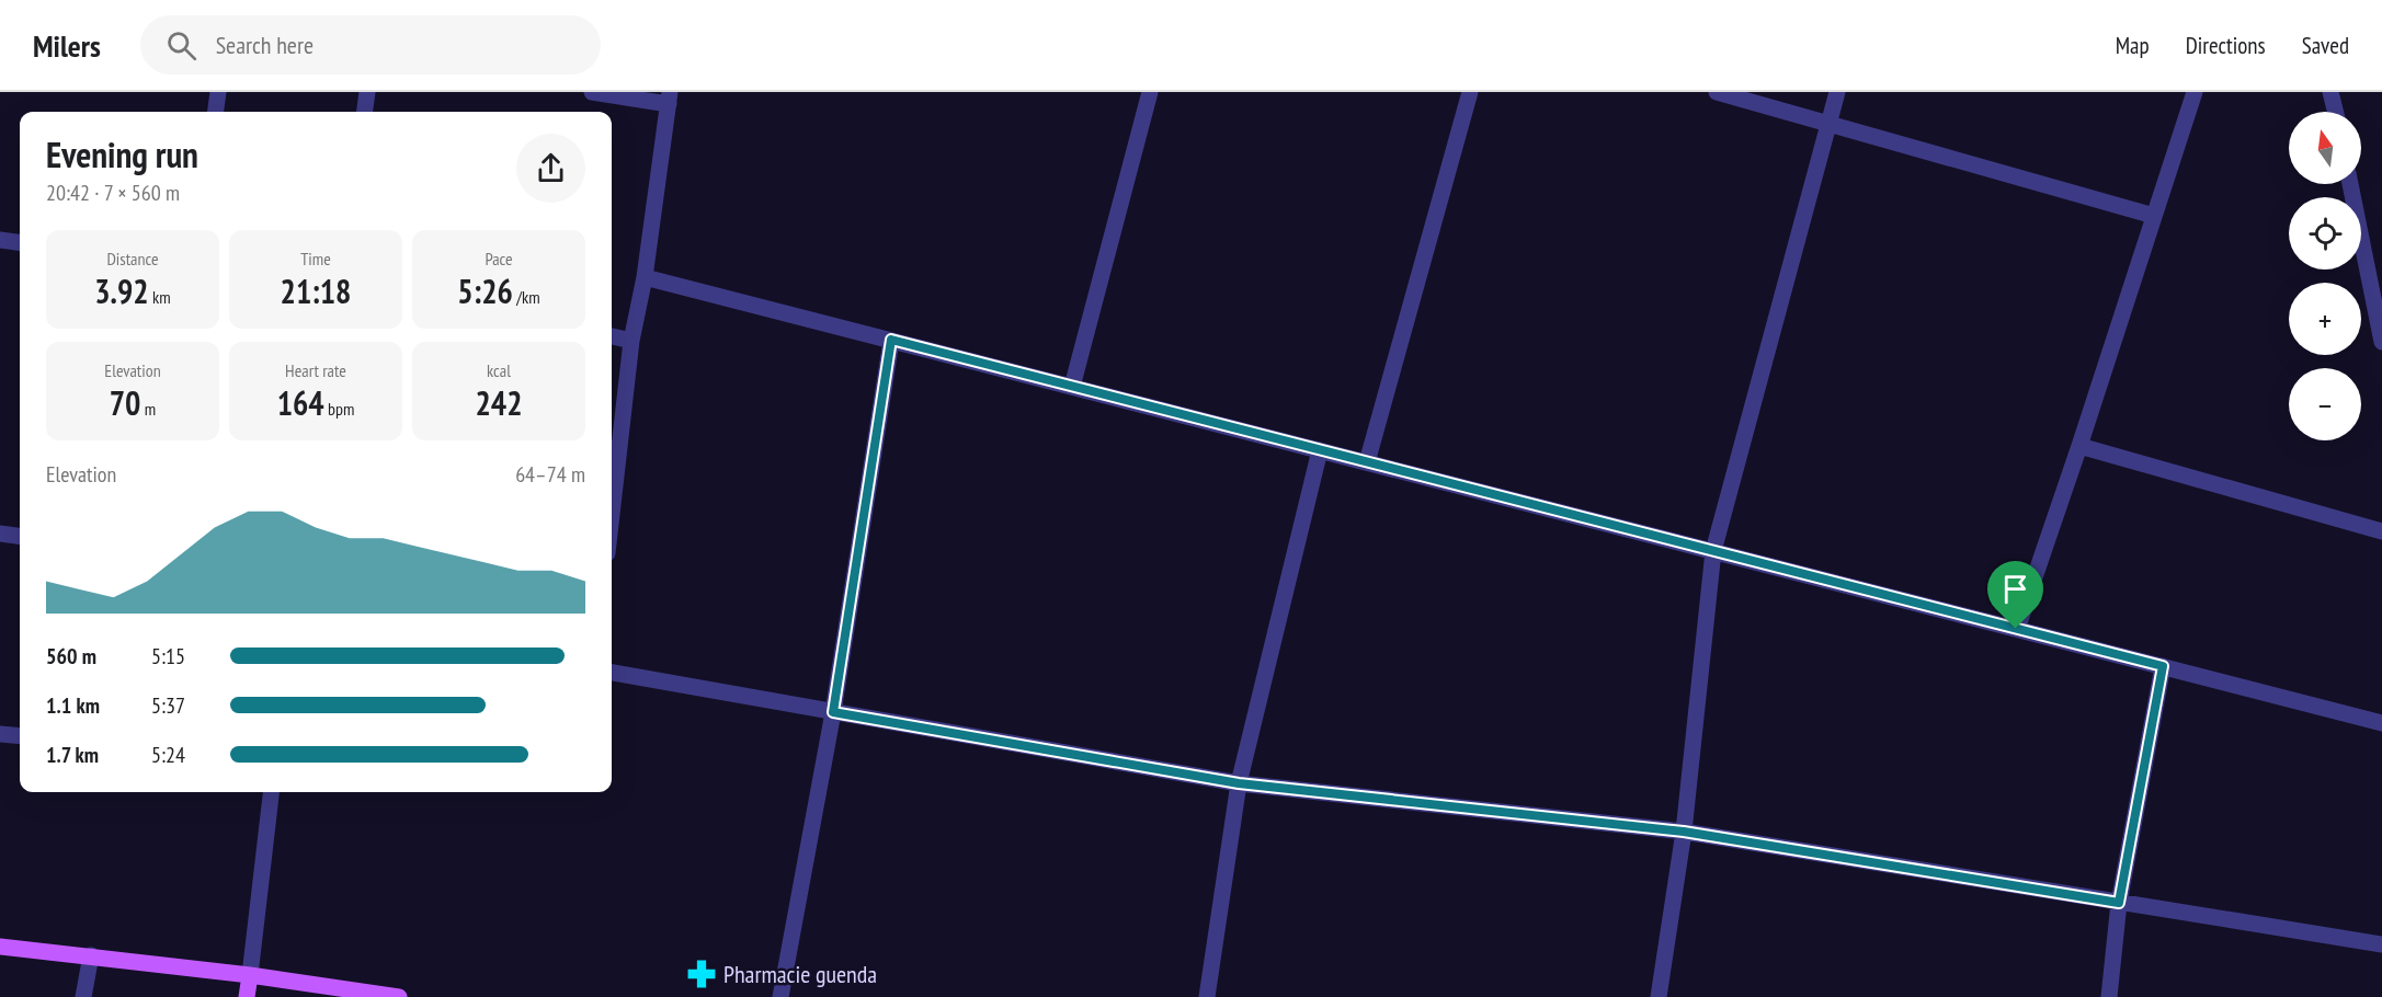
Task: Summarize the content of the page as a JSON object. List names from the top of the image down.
{
  "places": {
    "pharmacy": ["Pharmacie guenda"]
  },
  "north": "top",
  "page": {
    "header": "Milers",
    "search": "Search here",
    "nav": ["Map", "Directions", "Saved"],
    "map_buttons": ["+", "−"],
    "heading": ["Evening run", "20:42 · 7 × 560 m"],
    "stats": [
      ["Distance", "3.92 km"],
      ["Time", "21:18"],
      ["Pace", "5:26 /km"],
      ["Elevation", "70 m"],
      ["Heart rate", "164 bpm"],
      ["kcal", "242"]
    ],
    "chart": ["Elevation", "64–74 m"],
    "list": [
      {
        "name": "560 m",
        "note": "5:15"
      },
      {
        "name": "1.1 km",
        "note": "5:37"
      },
      {
        "name": "1.7 km",
        "note": "5:24"
      }
    ]
  }
}
